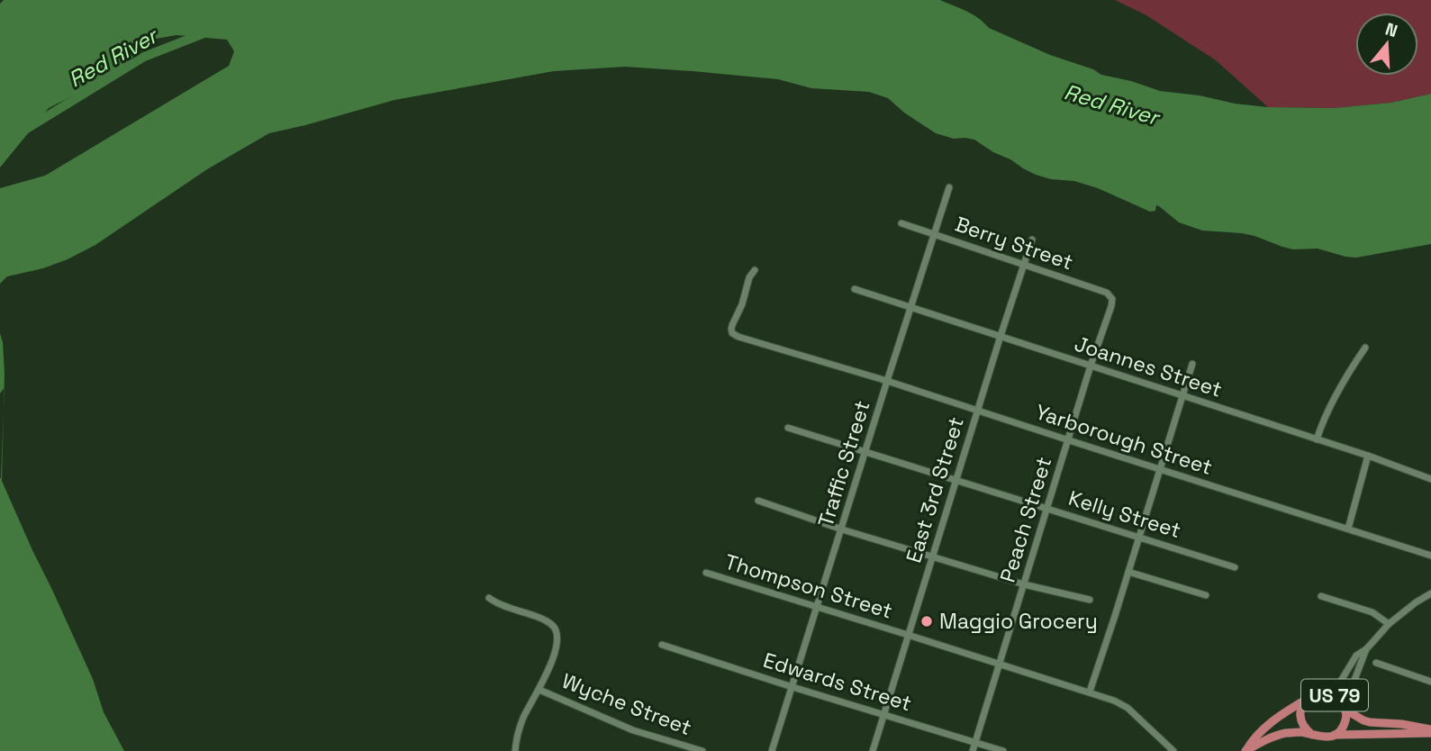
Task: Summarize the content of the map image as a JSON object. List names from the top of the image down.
{
  "streets": {
    "main road": ["US 79"],
    "street": [
      "Berry Street",
      "Joannes Street",
      "Yarborough Street",
      "Traffic Street",
      "East 3rd Street",
      "Kelly Street",
      "Peach Street",
      "Thompson Street",
      "Edwards Street",
      "Wyche Street"
    ]
  },
  "crossings": [
    ["Berry Street", "Traffic Street"],
    ["Berry Street", "East 3rd Street"],
    ["Berry Street", "Peach Street"],
    ["Joannes Street", "Traffic Street"],
    ["Joannes Street", "East 3rd Street"],
    ["Joannes Street", "Peach Street"],
    ["Yarborough Street", "Traffic Street"],
    ["Yarborough Street", "East 3rd Street"],
    ["Yarborough Street", "Peach Street"],
    ["Traffic Street", "Kelly Street"],
    ["Traffic Street", "Thompson Street"],
    ["Traffic Street", "Edwards Street"],
    ["East 3rd Street", "Kelly Street"],
    ["East 3rd Street", "Thompson Street"],
    ["East 3rd Street", "Edwards Street"],
    ["Kelly Street", "Peach Street"],
    ["Peach Street", "Thompson Street"],
    ["Peach Street", "Edwards Street"]
  ],
  "water": ["Red River"],
  "places": ["Maggio Grocery"],
  "north": "top"
}
